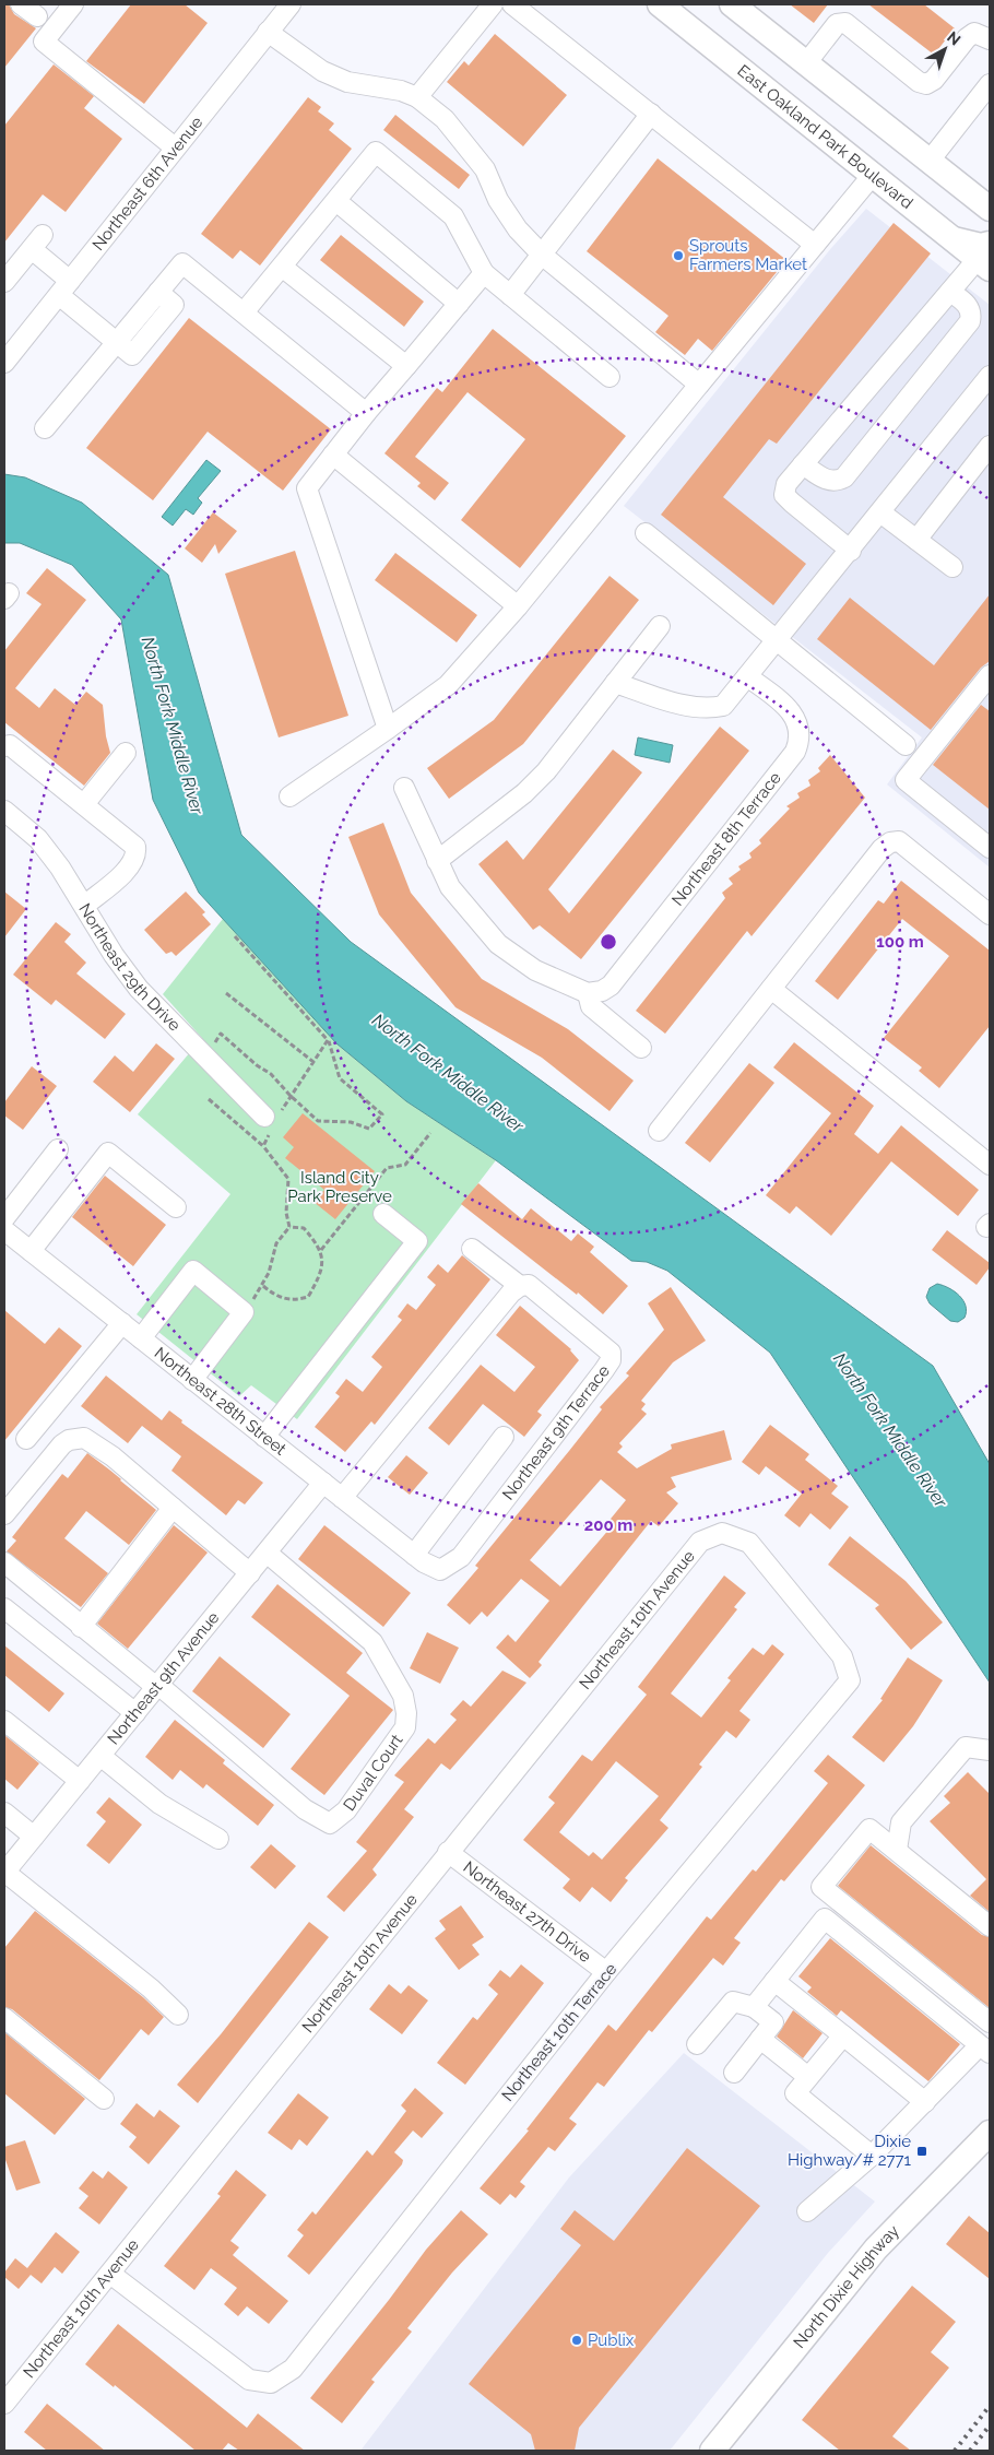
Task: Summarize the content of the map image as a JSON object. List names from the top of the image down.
{
  "streets": {
    "main road": ["East Oakland Park Boulevard", "North Dixie Highway"],
    "street": [
      "Northeast 6th Avenue",
      "Northeast 8th Terrace",
      "Northeast 29th Drive",
      "Northeast 28th Street",
      "Northeast 9th Terrace",
      "Northeast 10th Avenue",
      "Northeast 9th Avenue",
      "Duval Court",
      "Northeast 27th Drive",
      "Northeast 10th Terrace"
    ]
  },
  "crossings": [
    ["Northeast 28th Street", "Northeast 9th Terrace"],
    ["Northeast 28th Street", "Northeast 9th Avenue"],
    ["Northeast 10th Avenue", "Northeast 27th Drive"],
    ["Northeast 10th Avenue", "Northeast 10th Terrace"],
    ["Northeast 9th Avenue", "Duval Court"],
    ["Northeast 27th Drive", "Northeast 10th Terrace"]
  ],
  "water": ["North Fork Middle River"],
  "parks": ["Island City Park Preserve"],
  "places": {
    "other": ["Sprouts Farmers Market", "Publix"],
    "transit": ["Dixie Highway/# 2771"]
  },
  "north": "top right",
  "rings": ["100 m", "200 m"]
}
